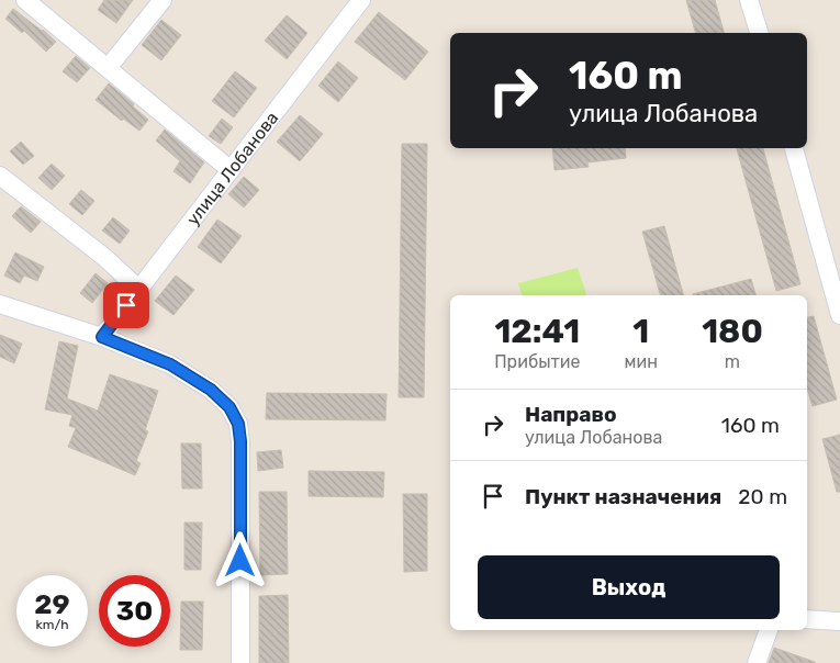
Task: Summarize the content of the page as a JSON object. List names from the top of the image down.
{
  "streets": {
    "street": ["улица Лобанова"]
  },
  "page": {
    "turn": ["160 m", "улица Лобанова"],
    "eta": [
      "12:41",
      "Прибытие",
      "1",
      "мин",
      "180",
      "m"
    ],
    "list": [
      {
        "name": "Направо",
        "note": "улица Лобанова",
        "value": "160 m"
      },
      {
        "name": "Пункт назначения",
        "value": "20 m"
      }
    ],
    "buttons": "Выход",
    "speed": "29 km/h",
    "limit": "30"
  }
}
